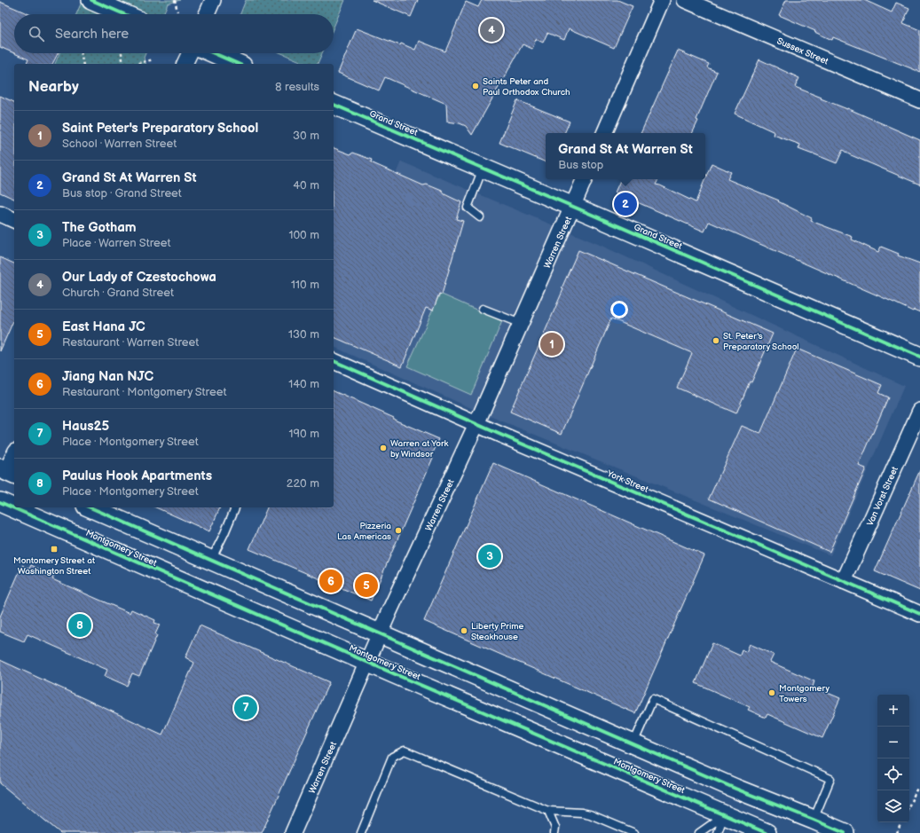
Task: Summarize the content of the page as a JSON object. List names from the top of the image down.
{
  "streets": {
    "street": [
      "Sussex Street",
      "Grand Street",
      "Warren Street",
      "York Street",
      "Van Vorst Street",
      "Montgomery Street"
    ]
  },
  "crossings": [
    ["Grand Street", "Warren Street"],
    ["Warren Street", "York Street"],
    ["Warren Street", "Montgomery Street"],
    ["York Street", "Van Vorst Street"]
  ],
  "places": {
    "other": [
      "Saints Peter and Paul Orthodox Church",
      "St. Peter's Preparatory School",
      "Warren at York by Windsor",
      "Pizzeria Las Americas",
      "Liberty Prime Steakhouse",
      "Montgomery Towers"
    ],
    "transit": ["Montomery Street at Washington Street"]
  },
  "page": {
    "search": "Search here",
    "pins": [
      "4",
      "2",
      "1",
      "3",
      "6",
      "5",
      "8",
      "7"
    ],
    "heading": ["Nearby", "8 results"],
    "list": [
      {
        "mark": "1",
        "name": "Saint Peter's Preparatory School",
        "note": "School · Warren Street",
        "value": "30 m"
      },
      {
        "mark": "2",
        "name": "Grand St At Warren St",
        "note": "Bus stop · Grand Street",
        "value": "40 m"
      },
      {
        "mark": "3",
        "name": "The Gotham",
        "note": "Place · Warren Street",
        "value": "100 m"
      },
      {
        "mark": "4",
        "name": "Our Lady of Czestochowa",
        "note": "Church · Grand Street",
        "value": "110 m"
      },
      {
        "mark": "5",
        "name": "East Hana JC",
        "note": "Restaurant · Warren Street",
        "value": "130 m"
      },
      {
        "mark": "6",
        "name": "Jiang Nan NJC",
        "note": "Restaurant · Montgomery Street",
        "value": "140 m"
      },
      {
        "mark": "7",
        "name": "Haus25",
        "note": "Place · Montgomery Street",
        "value": "190 m"
      },
      {
        "mark": "8",
        "name": "Paulus Hook Apartments",
        "note": "Place · Montgomery Street",
        "value": "220 m"
      }
    ],
    "popup": ["Grand St At Warren St", "Bus stop"],
    "map_buttons": ["+", "−"]
  }
}
